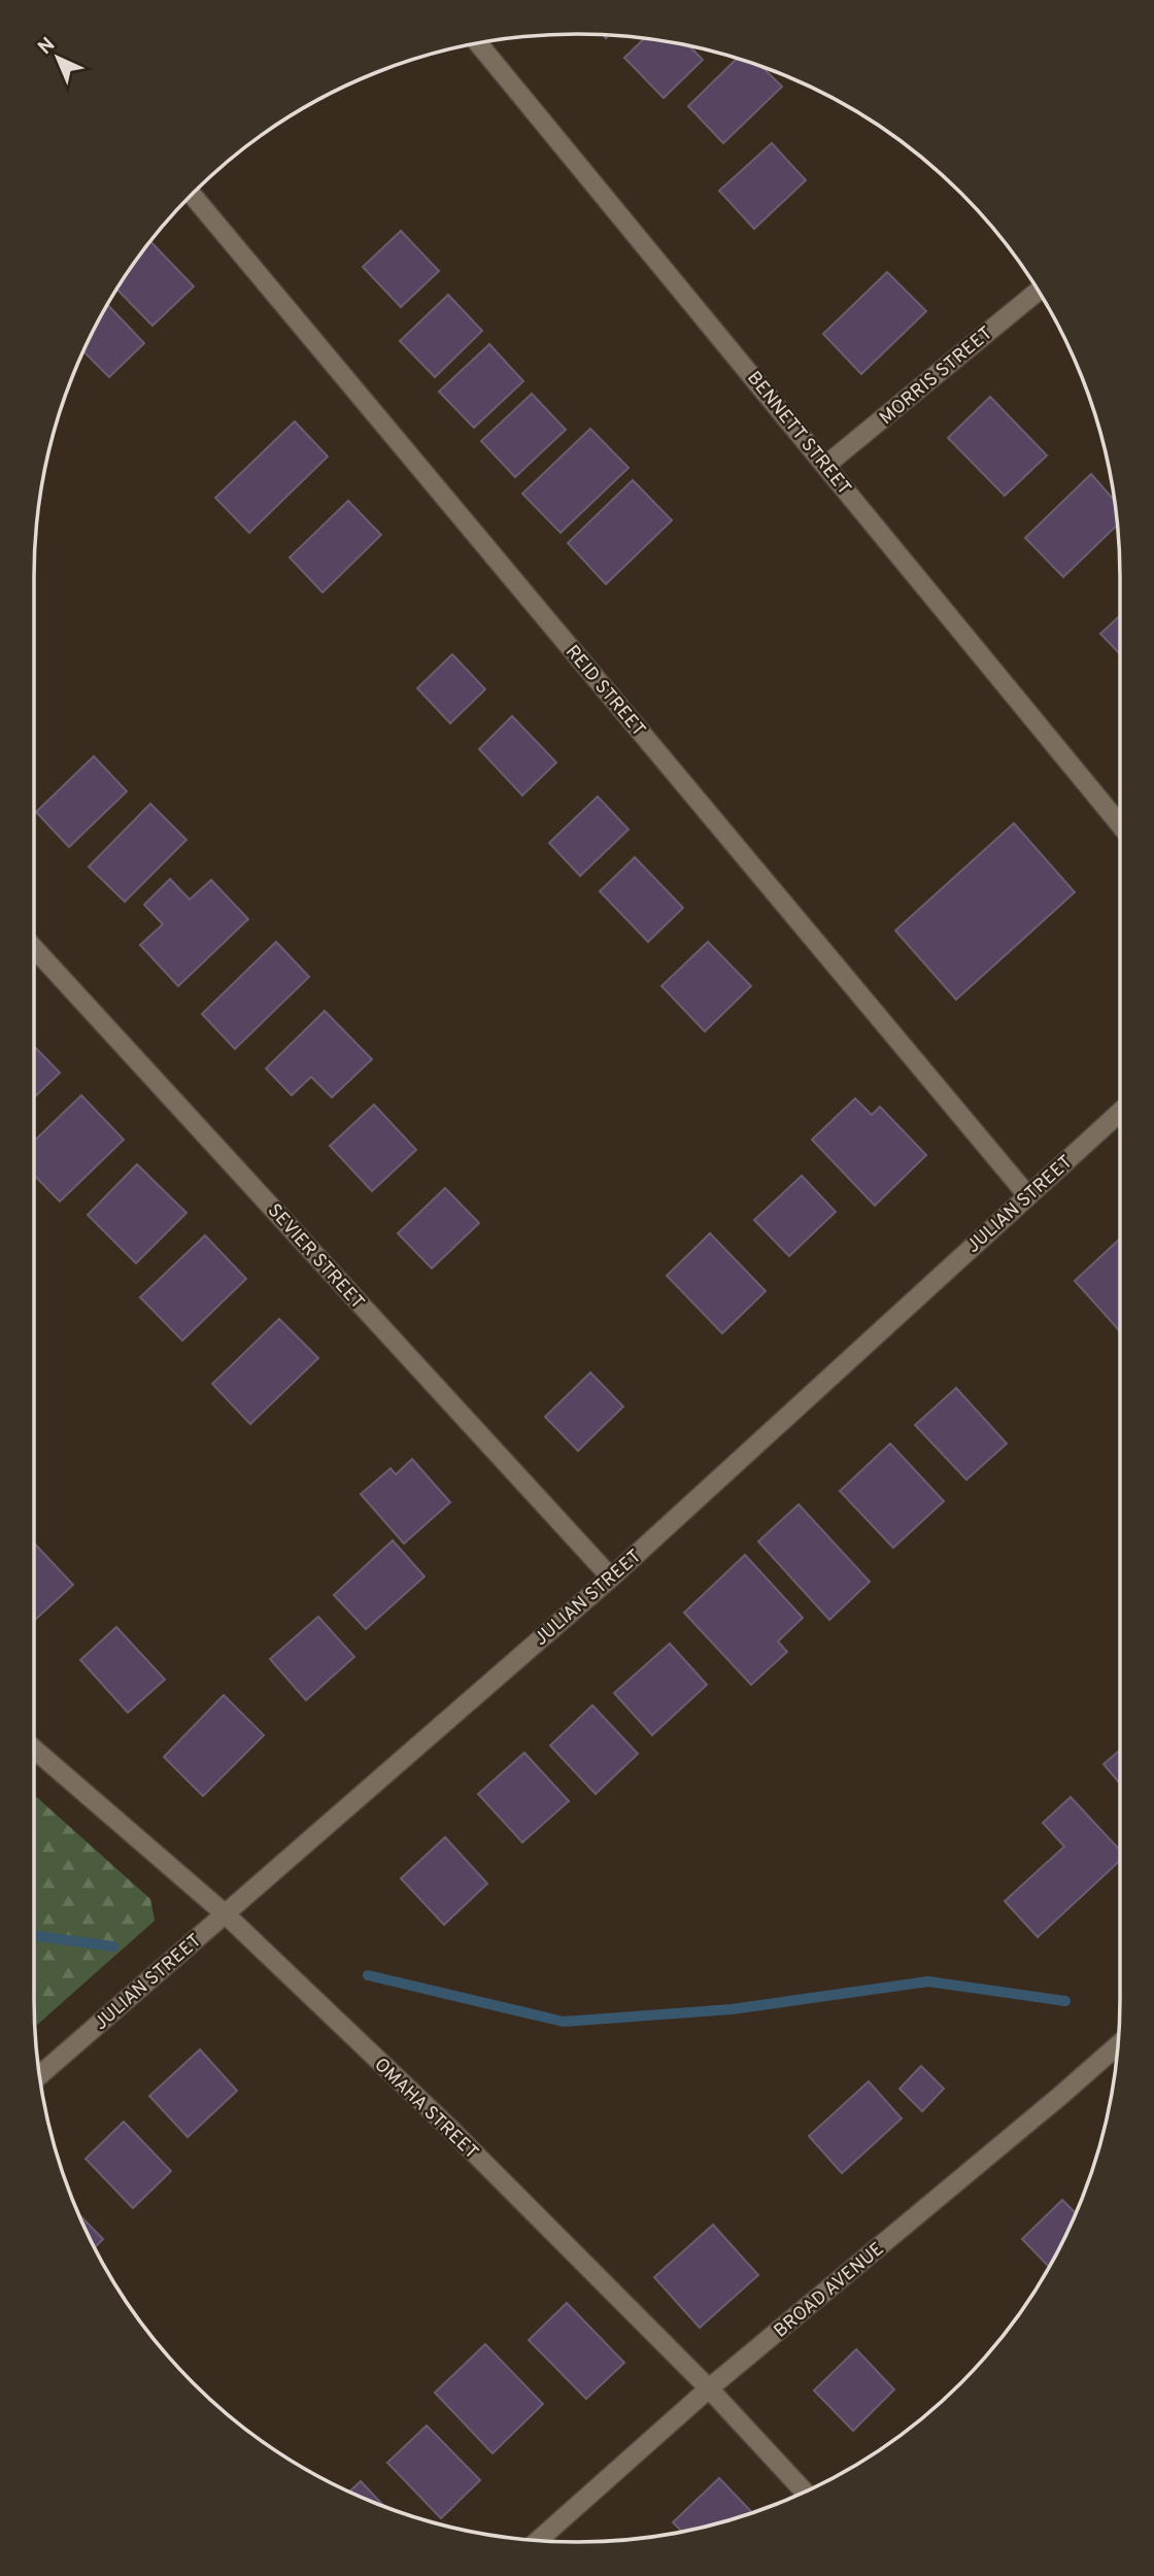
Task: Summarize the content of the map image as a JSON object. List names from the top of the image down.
{
  "streets": {
    "street": [
      "MORRIS STREET",
      "BENNETT STREET",
      "REID STREET",
      "JULIAN STREET",
      "SEVIER STREET",
      "OMAHA STREET",
      "BROAD AVENUE"
    ]
  },
  "crossings": [
    ["MORRIS STREET", "BENNETT STREET"],
    ["REID STREET", "JULIAN STREET"],
    ["JULIAN STREET", "SEVIER STREET"],
    ["JULIAN STREET", "OMAHA STREET"],
    ["OMAHA STREET", "BROAD AVENUE"]
  ],
  "north": "top left"
}
